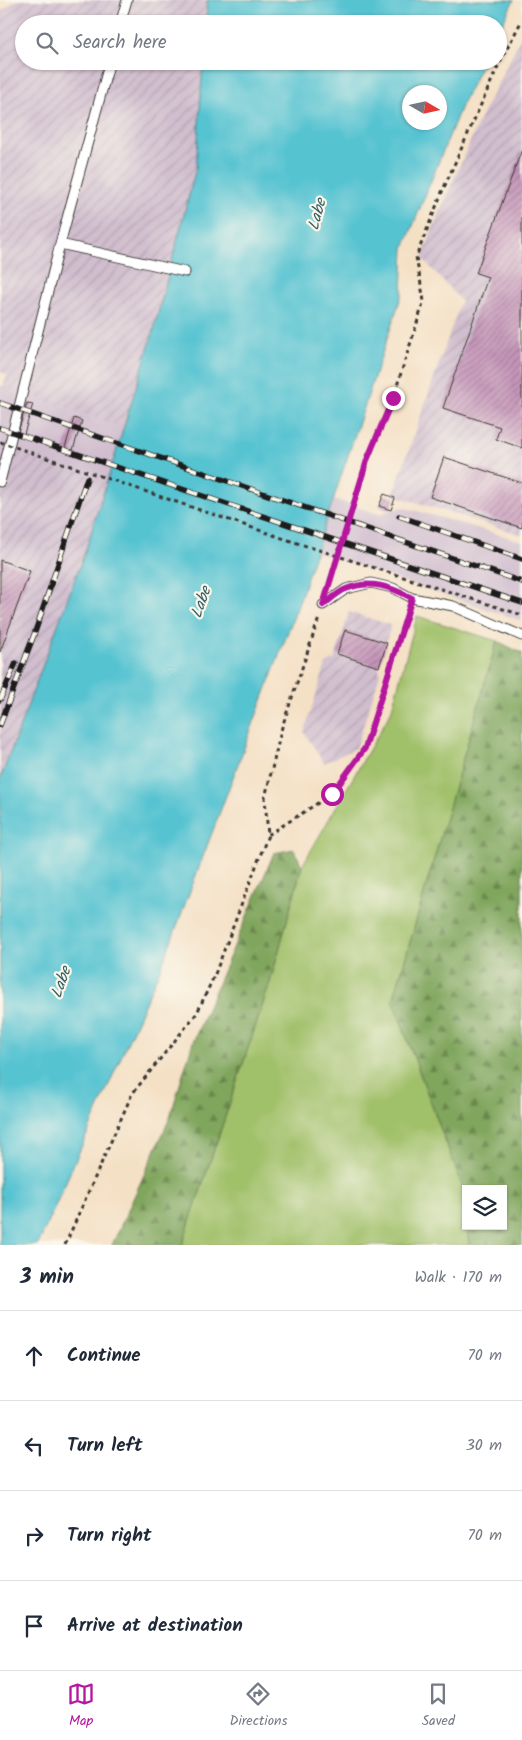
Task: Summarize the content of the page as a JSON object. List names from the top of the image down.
{
  "water": ["Labe"],
  "north": "right",
  "page": {
    "search": "Search here",
    "heading": ["3 min", "Walk · 170 m"],
    "list": [
      ["Continue", "70 m"],
      ["Turn left", "30 m"],
      ["Turn right", "70 m"],
      "Arrive at destination"
    ],
    "nav": ["Map", "Directions", "Saved"]
  }
}
